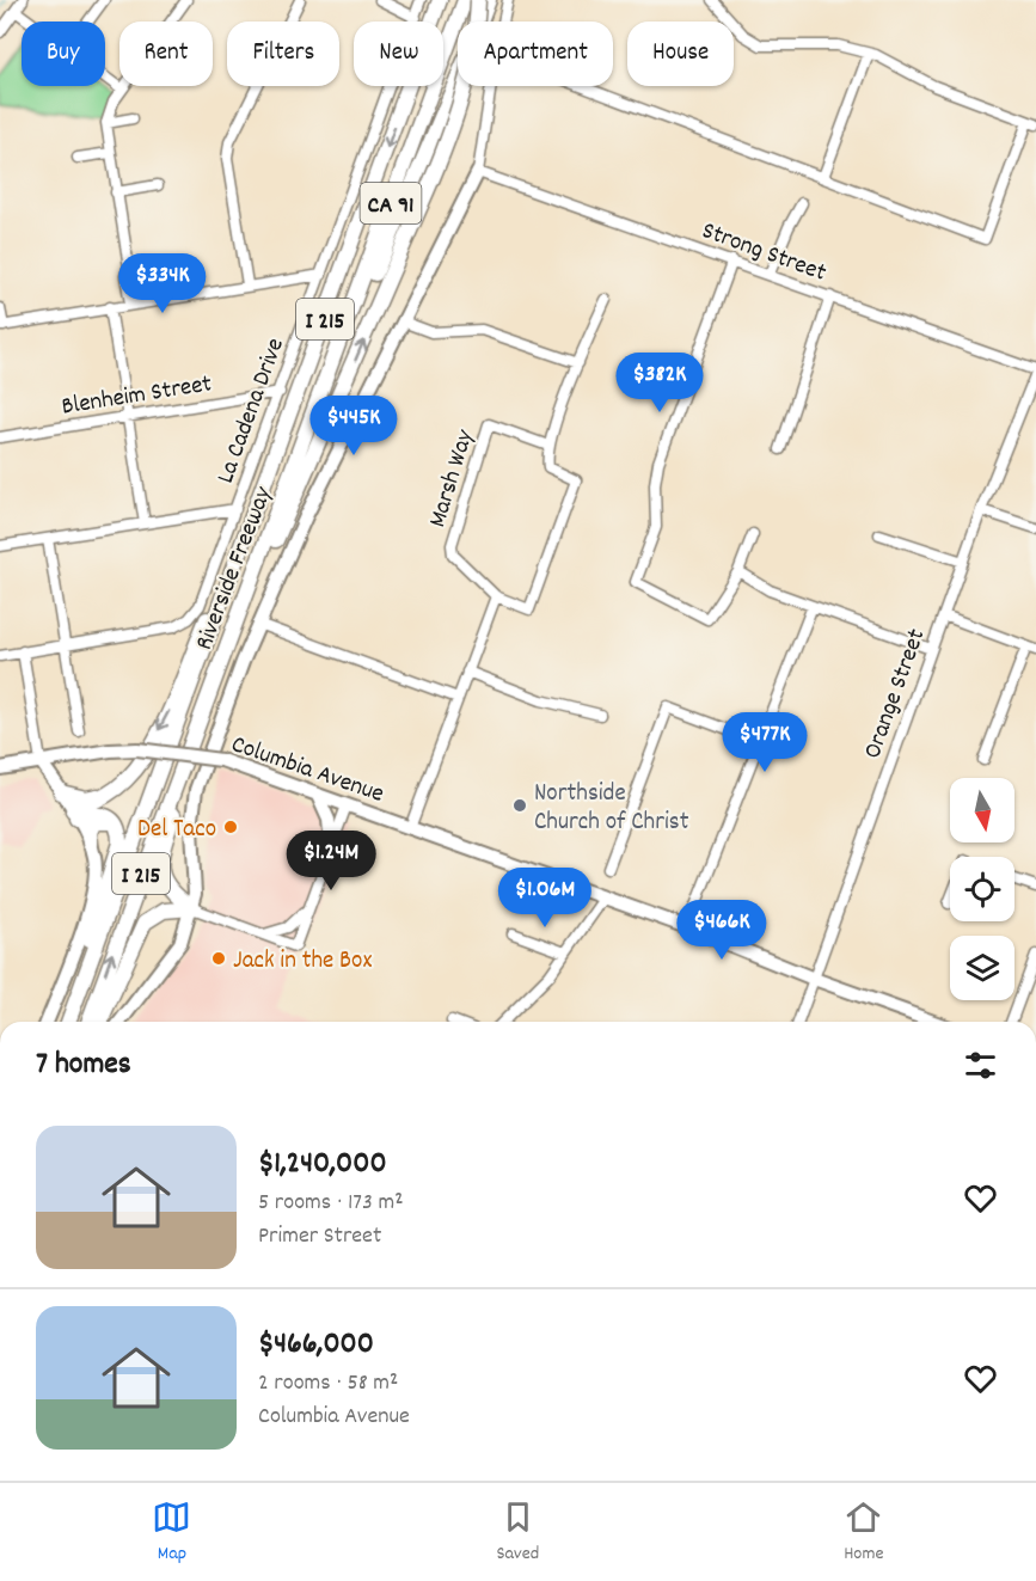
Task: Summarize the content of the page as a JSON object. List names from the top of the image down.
{
  "streets": {
    "highway": ["CA 91", "I 215", "Riverside Freeway"],
    "main road": ["Columbia Avenue"],
    "street": [
      "Strong Street",
      "Blenheim Street",
      "La Cadena Drive",
      "Marsh Way",
      "Orange Street"
    ]
  },
  "crossings": [
    ["Strong Street", "Orange Street"],
    ["I 215", "Riverside Freeway"],
    ["Blenheim Street", "La Cadena Drive"],
    ["Orange Street", "Columbia Avenue"]
  ],
  "places": ["Northside Church of Christ", "Del Taco", "Jack in the Box"],
  "north": "bottom",
  "page": {
    "chip": [
      "Buy",
      "Rent",
      "Filters",
      "New",
      "Apartment",
      "House"
    ],
    "price": [
      "$334K",
      "$382K",
      "$445K",
      "$477K",
      "$1.24M",
      "$1.06M",
      "$466K"
    ],
    "heading": "7 homes",
    "list": [
      {
        "name": "$1,240,000",
        "note": "5 rooms · 173 m² · Primer Street"
      },
      {
        "name": "$466,000",
        "note": "2 rooms · 58 m² · Columbia Avenue"
      }
    ],
    "tabs": ["Map", "Saved", "Home"]
  }
}
